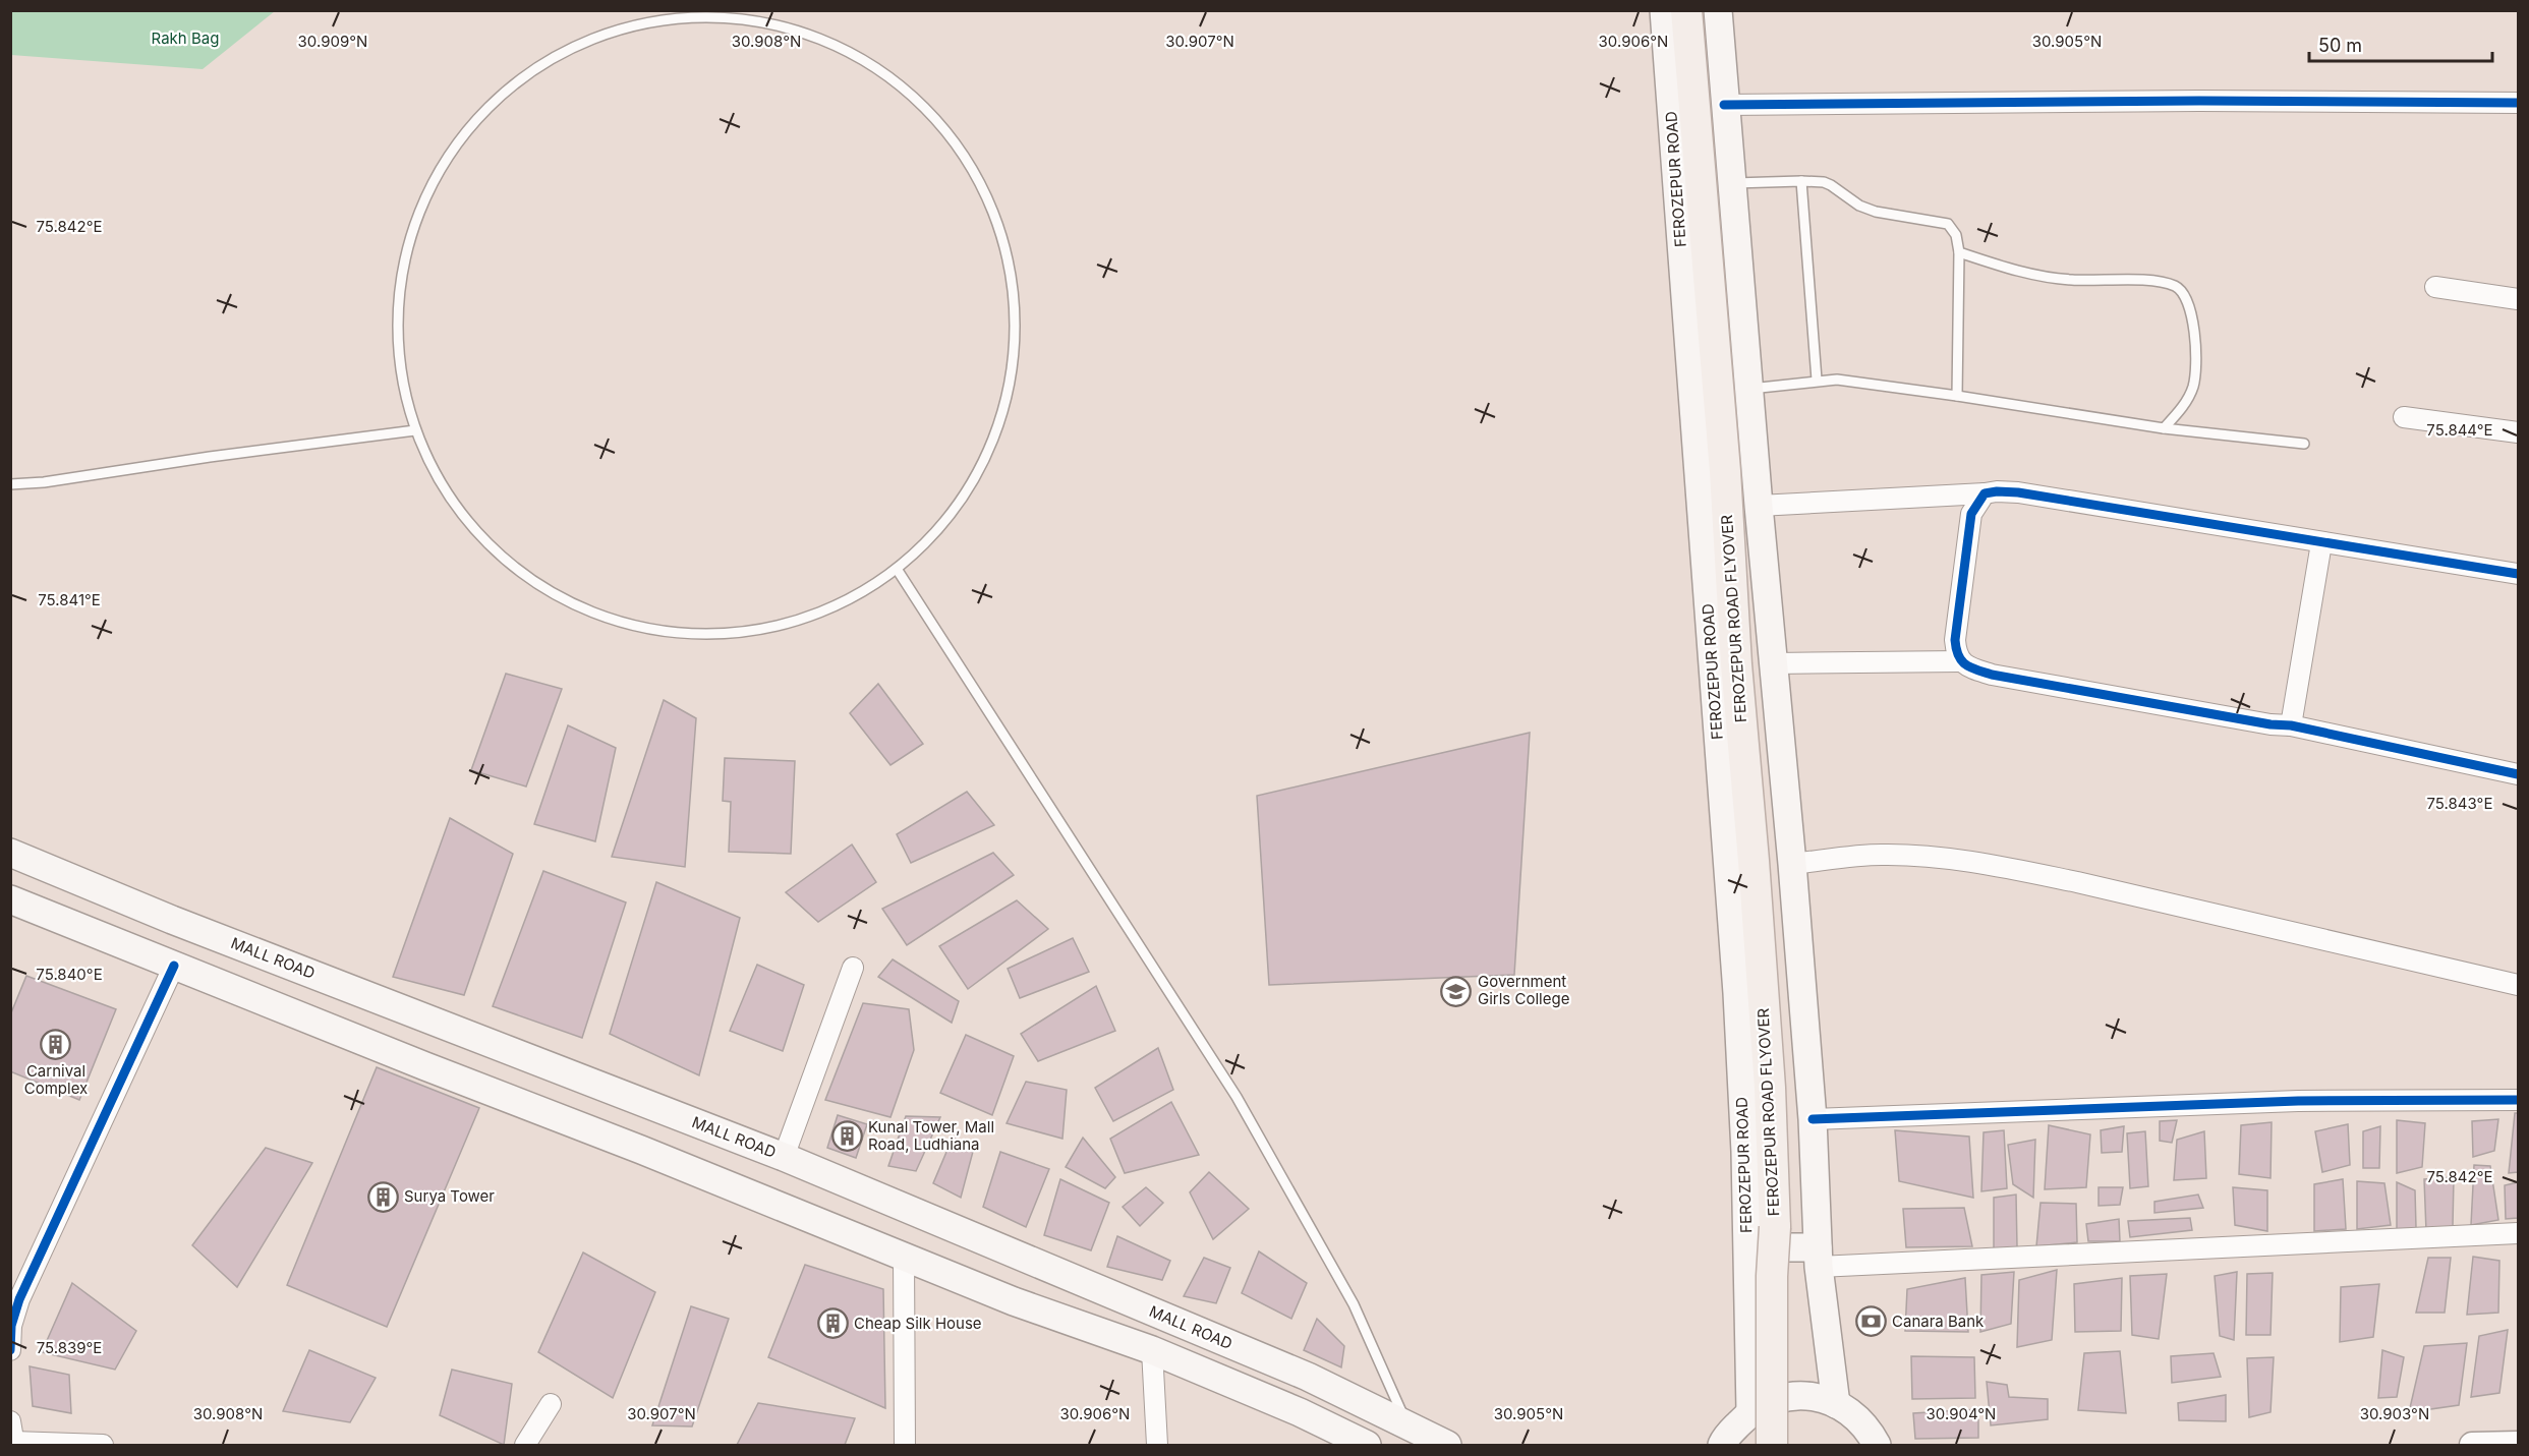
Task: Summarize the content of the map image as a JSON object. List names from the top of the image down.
{
  "streets": {
    "main road": ["FEROZEPUR ROAD", "FEROZEPUR ROAD FLYOVER", "MALL ROAD"]
  },
  "crossings": [
    ["FEROZEPUR ROAD", "FEROZEPUR ROAD FLYOVER"]
  ],
  "parks": ["Rakh Bag"],
  "places": {
    "school or university": ["Government Girls College"],
    "building": [
      "Carnival Complex",
      "Kunal Tower, Mall Road, Ludhiana",
      "Surya Tower",
      "Cheap Silk House"
    ],
    "bank": ["Canara Bank"]
  },
  "scale_bar": "50 m",
  "coordinates": [
    "30.909°N",
    "30.908°N",
    "30.907°N",
    "30.906°N",
    "30.905°N",
    "75.842°E",
    "75.844°E",
    "75.841°E",
    "75.843°E",
    "75.840°E",
    "75.839°E",
    "30.904°N",
    "30.903°N"
  ]
}
